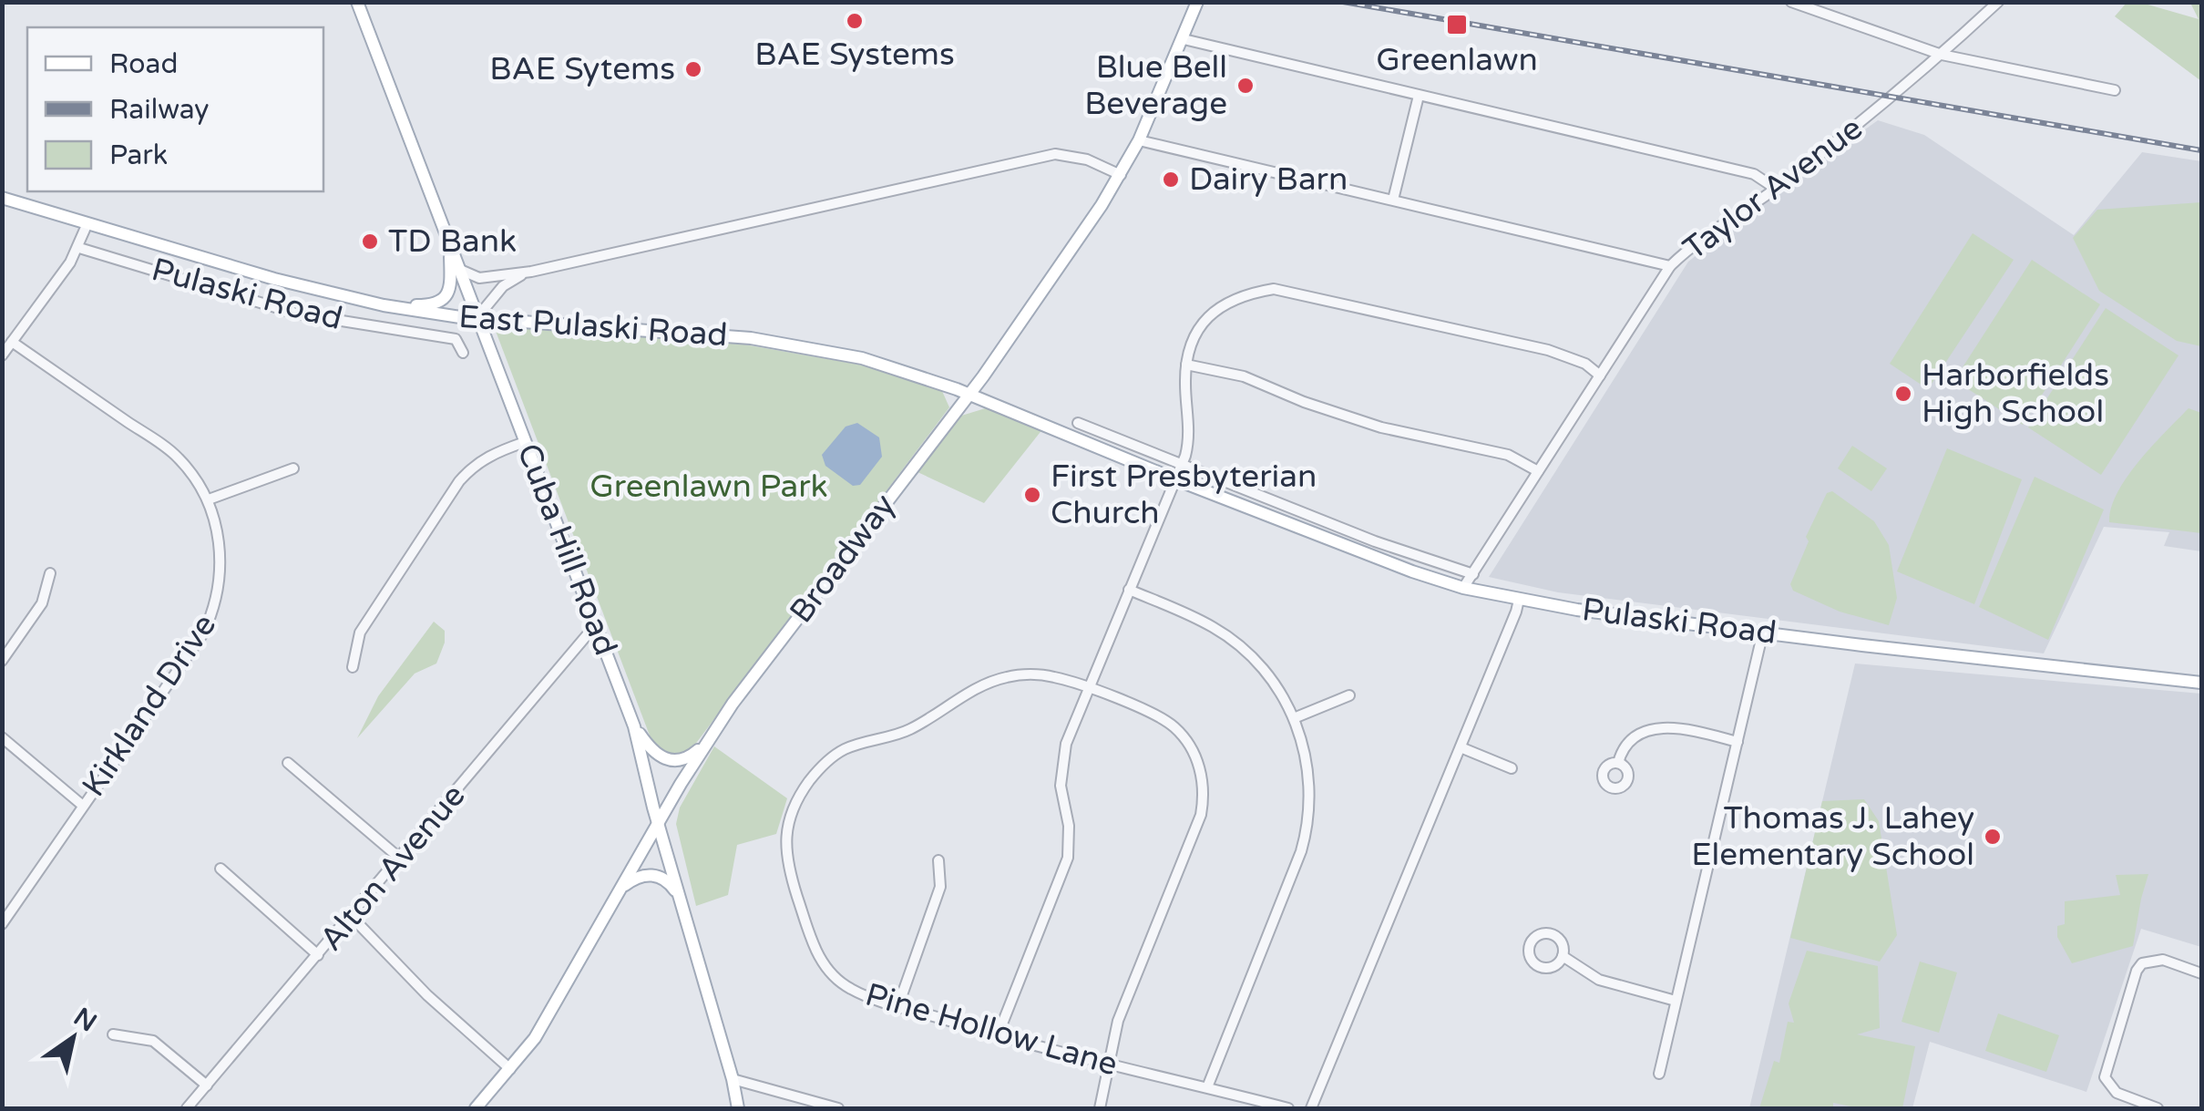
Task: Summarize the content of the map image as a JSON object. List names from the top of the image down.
{
  "streets": {
    "main road": [
      "Pulaski Road",
      "East Pulaski Road",
      "Cuba Hill Road",
      "Broadway"
    ],
    "street": [
      "Taylor Avenue",
      "Kirkland Drive",
      "Alton Avenue",
      "Pine Hollow Lane"
    ]
  },
  "crossings": [
    ["Taylor Avenue", "Pulaski Road"],
    ["Pulaski Road", "East Pulaski Road"],
    ["East Pulaski Road", "Cuba Hill Road"],
    ["East Pulaski Road", "Broadway"],
    ["Cuba Hill Road", "Broadway"],
    ["Cuba Hill Road", "Alton Avenue"]
  ],
  "parks": ["Greenlawn Park"],
  "places": {
    "other": [
      "BAE Systems",
      "BAE Sytems",
      "Blue Bell Beverage",
      "Dairy Barn",
      "TD Bank",
      "Harborfields High School",
      "First Presbyterian Church",
      "Thomas J. Lahey Elementary School"
    ],
    "transit": ["Greenlawn"]
  },
  "legend": ["Road", "Railway", "Park"],
  "north": "top right"
}
